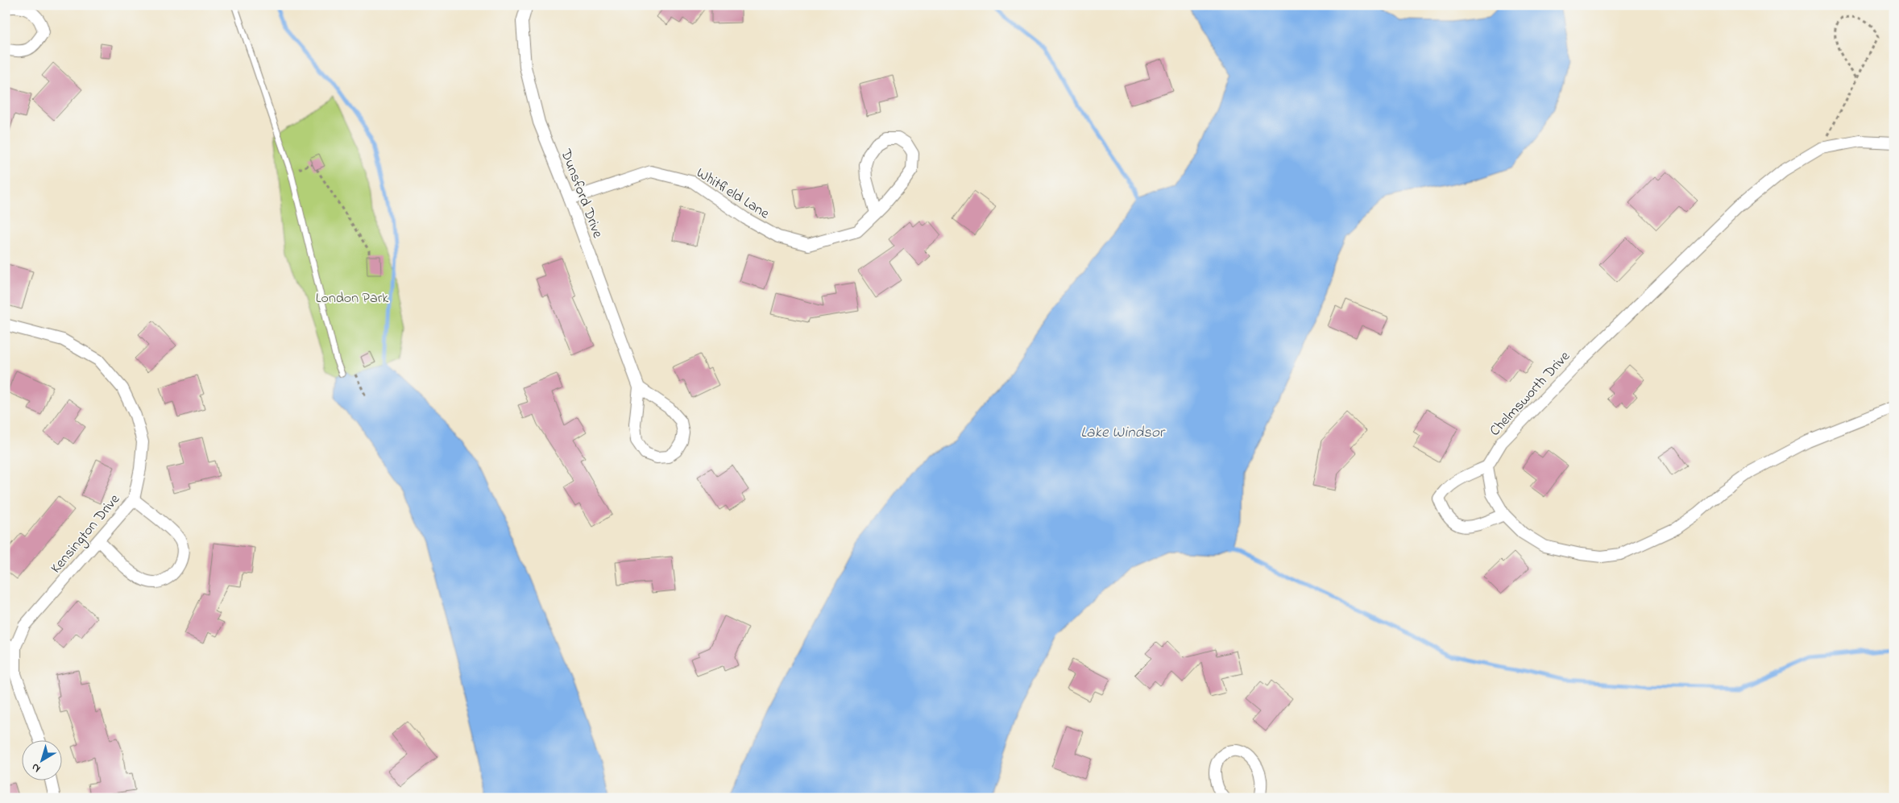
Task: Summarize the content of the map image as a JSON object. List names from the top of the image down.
{
  "streets": {
    "street": [
      "Whitfield Lane",
      "Dunsford Drive",
      "Chelmsworth Drive",
      "Kensington Drive"
    ]
  },
  "crossings": [
    ["Whitfield Lane", "Dunsford Drive"]
  ],
  "water": ["Lake Windsor"],
  "parks": ["London Park"],
  "north": "bottom left"
}
